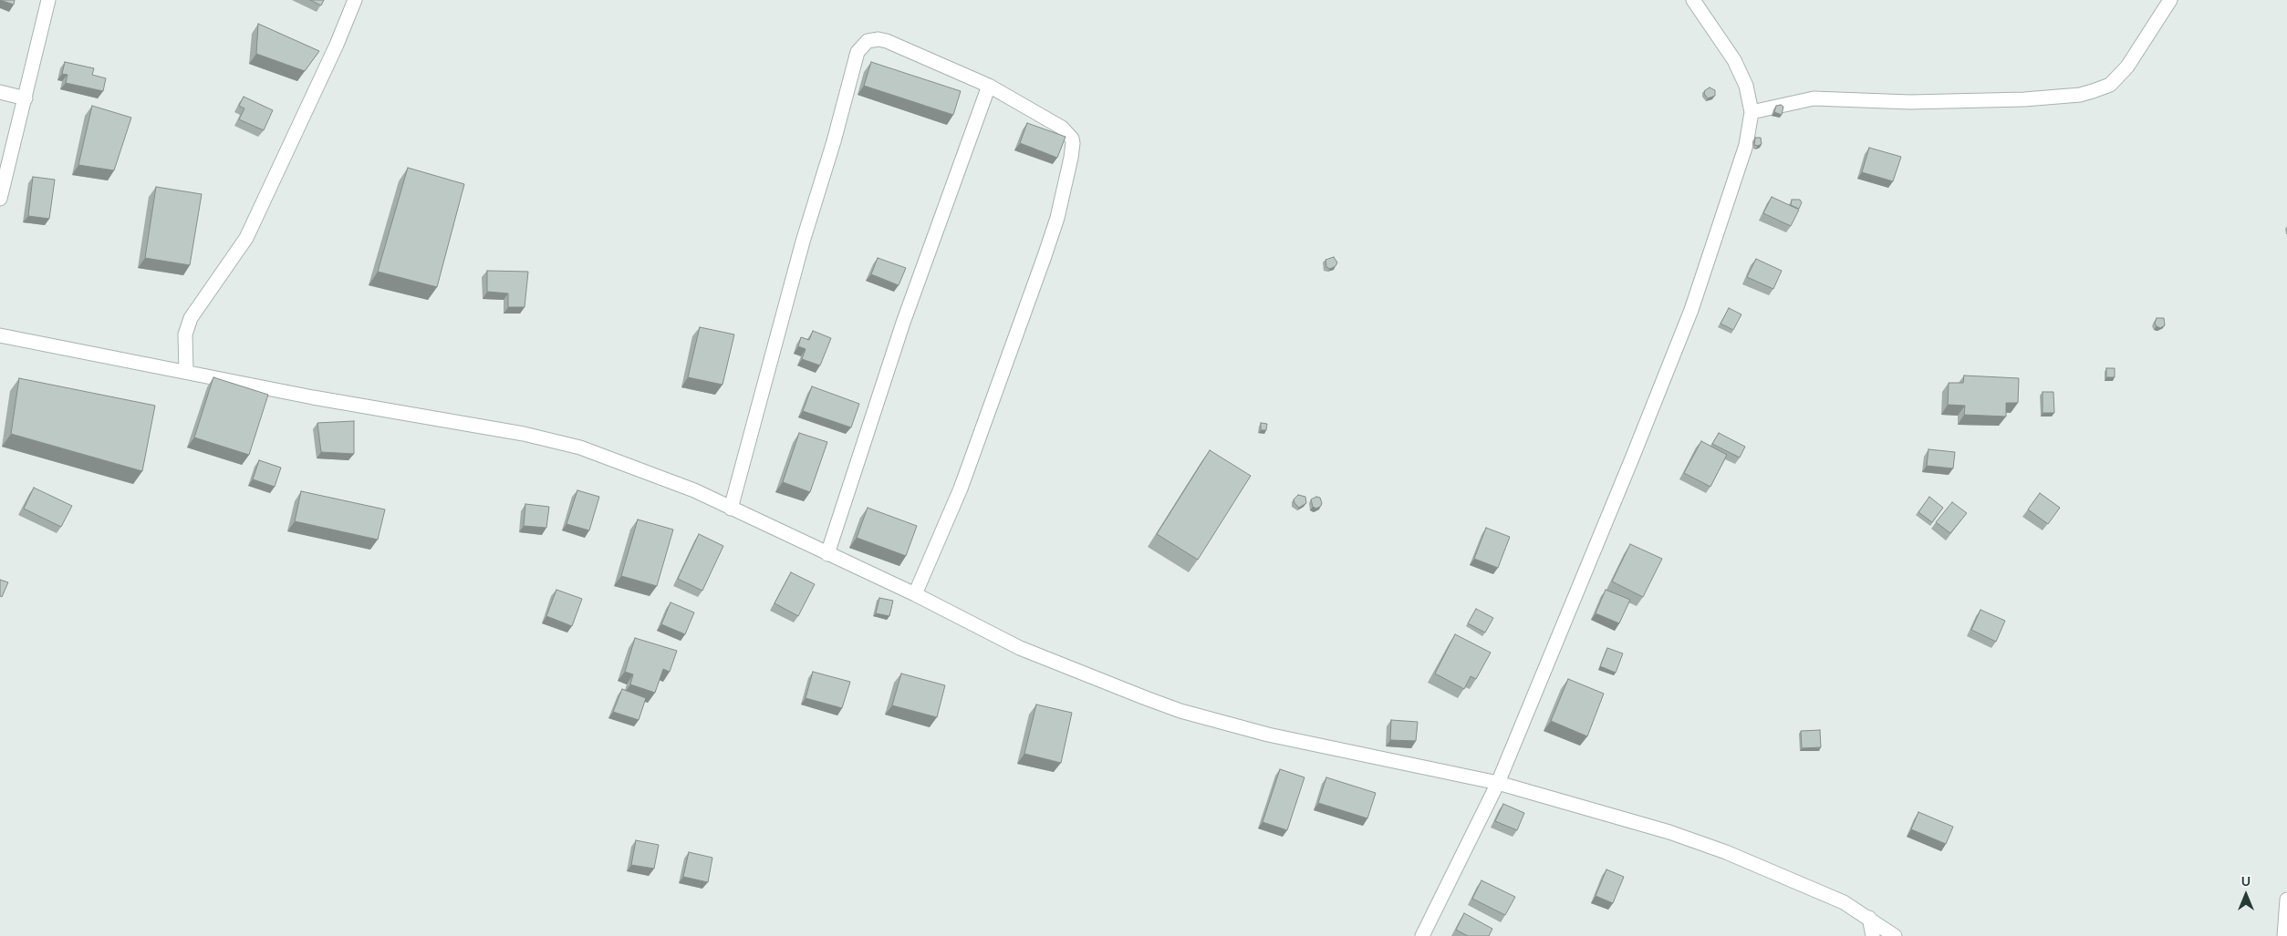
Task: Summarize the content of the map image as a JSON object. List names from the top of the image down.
{
  "north": "top"
}
